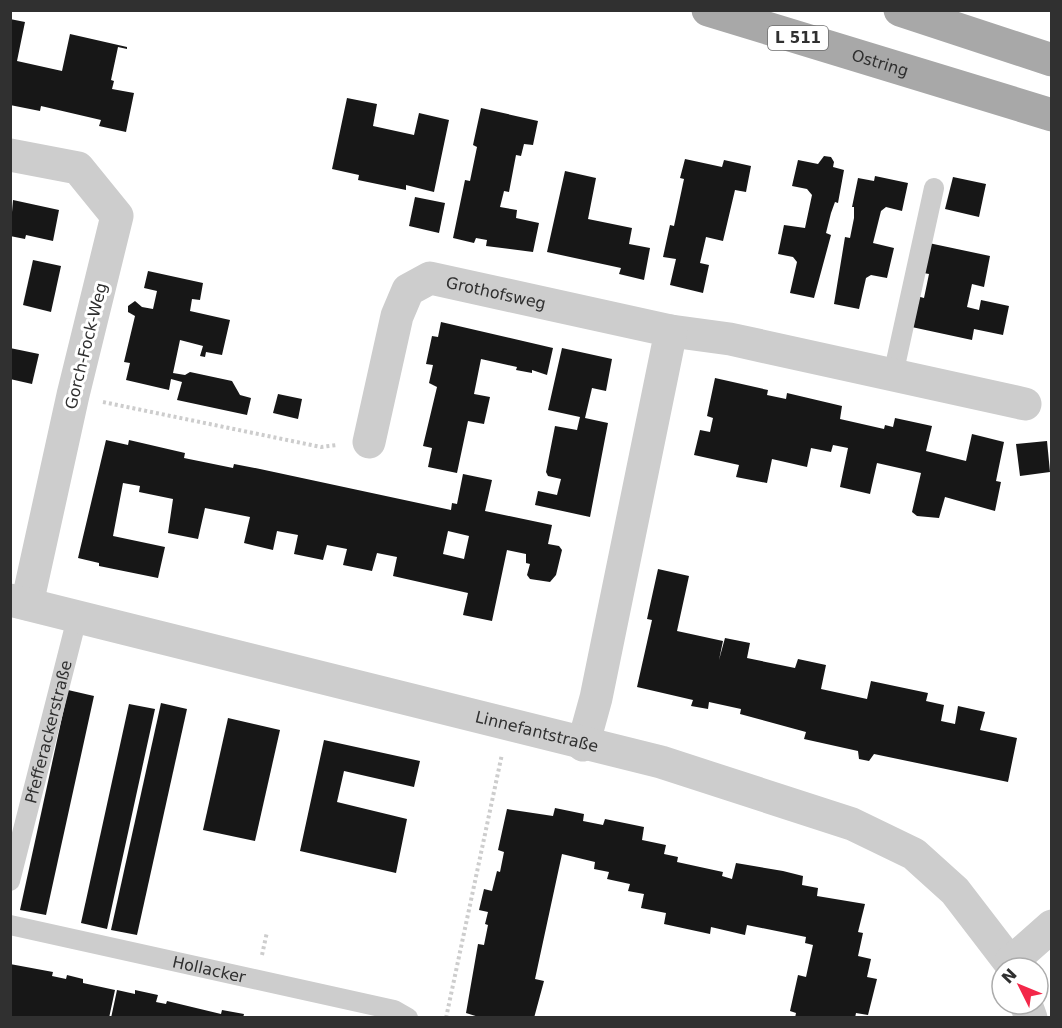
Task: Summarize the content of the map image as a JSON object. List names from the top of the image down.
{
  "streets": {
    "main road": ["L 511", "Ostring"],
    "street": ["Grothofsweg", "Gorch-Fock-Weg", "Linnefantstraße"],
    "lane": ["Pfefferackerstraße", "Hollacker"]
  },
  "crossings": [
    ["Gorch-Fock-Weg", "Linnefantstraße"],
    ["Pfefferackerstraße", "Linnefantstraße"]
  ],
  "north": "top left"
}
